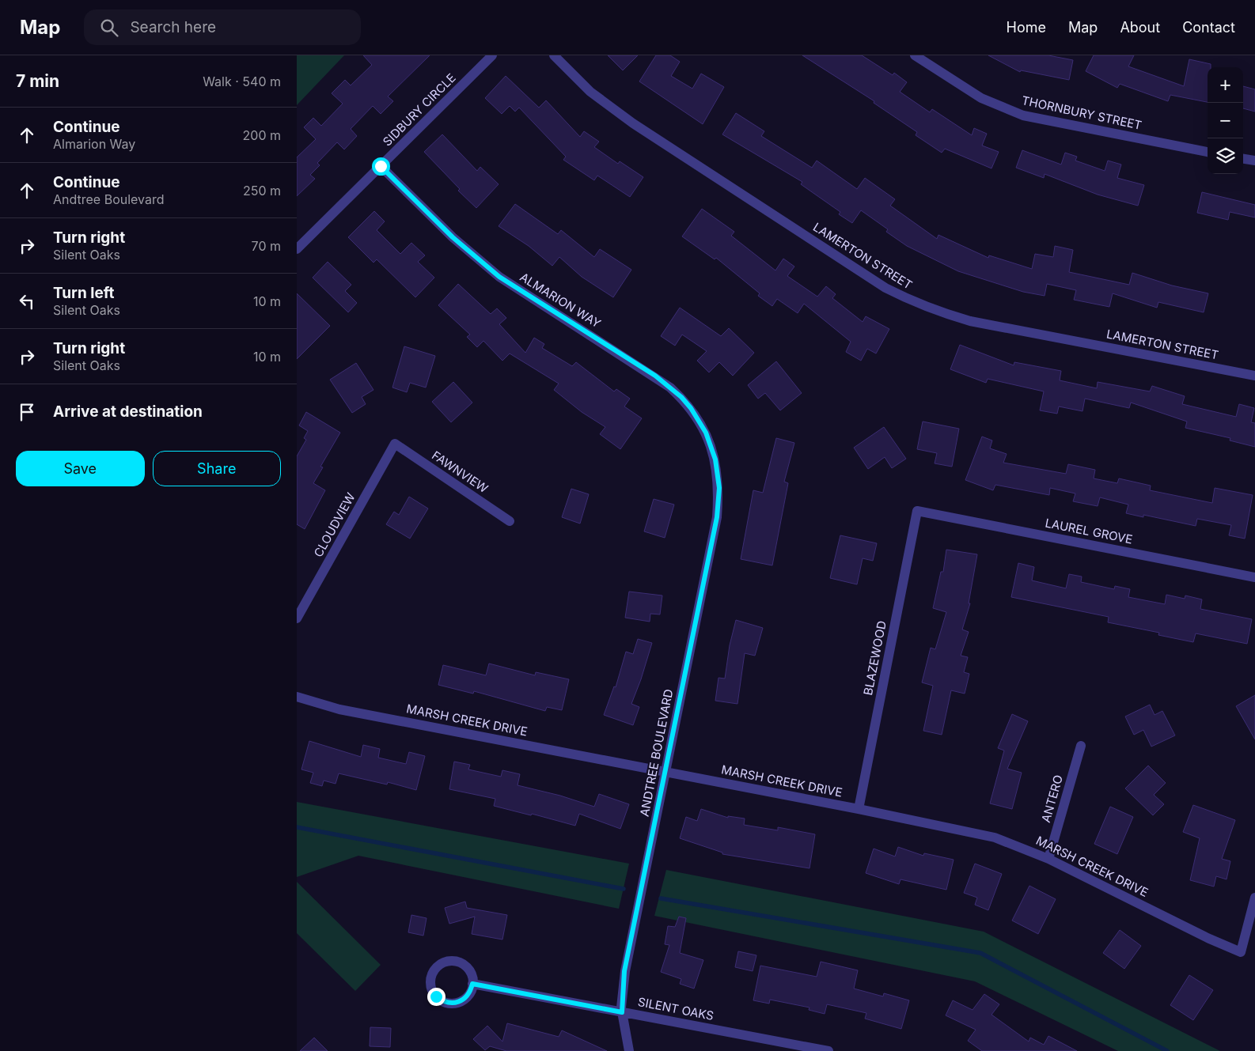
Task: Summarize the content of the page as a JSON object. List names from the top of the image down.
{
  "streets": {
    "street": [
      "SIDBURY CIRCLE",
      "THORNBURY STREET",
      "LAMERTON STREET",
      "ALMARION WAY",
      "FAWNVIEW",
      "CLOUDVIEW",
      "LAUREL GROVE",
      "BLAZEWOOD",
      "MARSH CREEK DRIVE",
      "ANDTREE BOULEVARD",
      "ANTERO",
      "SILENT OAKS"
    ]
  },
  "crossings": [
    ["SIDBURY CIRCLE", "ALMARION WAY"],
    ["ALMARION WAY", "ANDTREE BOULEVARD"],
    ["FAWNVIEW", "CLOUDVIEW"],
    ["LAUREL GROVE", "BLAZEWOOD"],
    ["BLAZEWOOD", "MARSH CREEK DRIVE"],
    ["MARSH CREEK DRIVE", "ANDTREE BOULEVARD"],
    ["MARSH CREEK DRIVE", "ANTERO"],
    ["ANDTREE BOULEVARD", "SILENT OAKS"]
  ],
  "page": {
    "header": "Map",
    "search": "Search here",
    "nav": [
      "Home",
      "Map",
      "About",
      "Contact"
    ],
    "heading": ["7 min", "Walk · 540 m"],
    "map_buttons": ["+", "−"],
    "list": [
      ["Continue", "Almarion Way", "200 m"],
      ["Continue", "Andtree Boulevard", "250 m"],
      ["Turn right", "Silent Oaks", "70 m"],
      ["Turn left", "Silent Oaks", "10 m"],
      ["Turn right", "Silent Oaks", "10 m"],
      "Arrive at destination"
    ],
    "buttons": ["Save", "Share"]
  }
}
